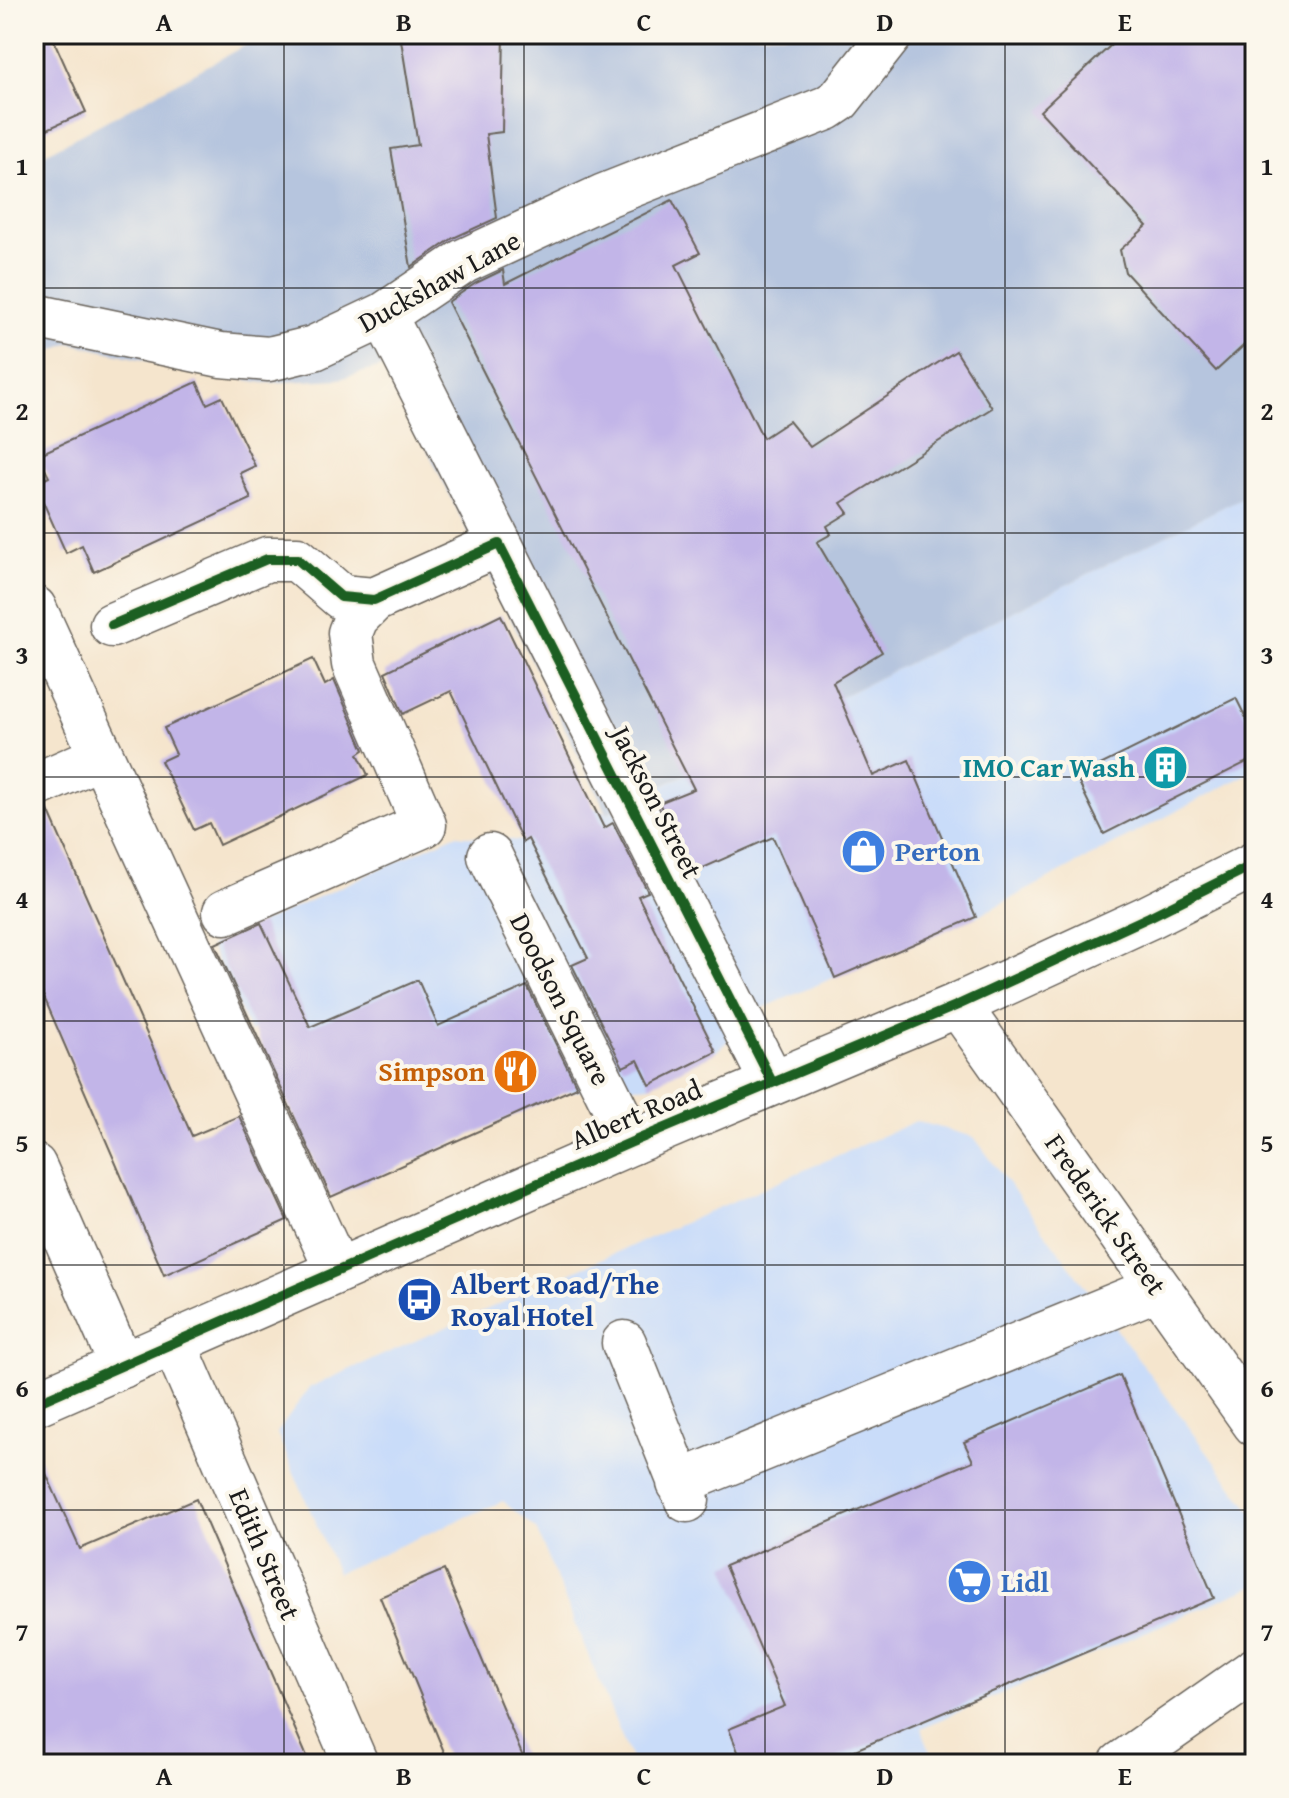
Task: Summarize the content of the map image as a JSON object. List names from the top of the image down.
{
  "streets": {
    "street": [
      "Duckshaw Lane",
      "Jackson Street",
      "Doodson Square",
      "Albert Road",
      "Frederick Street",
      "Edith Street"
    ]
  },
  "crossings": [
    ["Duckshaw Lane", "Jackson Street"],
    ["Jackson Street", "Albert Road"],
    ["Doodson Square", "Albert Road"],
    ["Albert Road", "Frederick Street"],
    ["Albert Road", "Edith Street"]
  ],
  "places": {
    "building": ["IMO Car Wash"],
    "shop": ["Perton"],
    "restaurant": ["Simpson"],
    "bus stop": ["Albert Road/The Royal Hotel"],
    "supermarket": ["Lidl"]
  },
  "grid": {
    "columns": [
      "A",
      "B",
      "C",
      "D",
      "E"
    ],
    "rows": [
      "1",
      "2",
      "3",
      "4",
      "5",
      "6",
      "7"
    ]
  }
}
